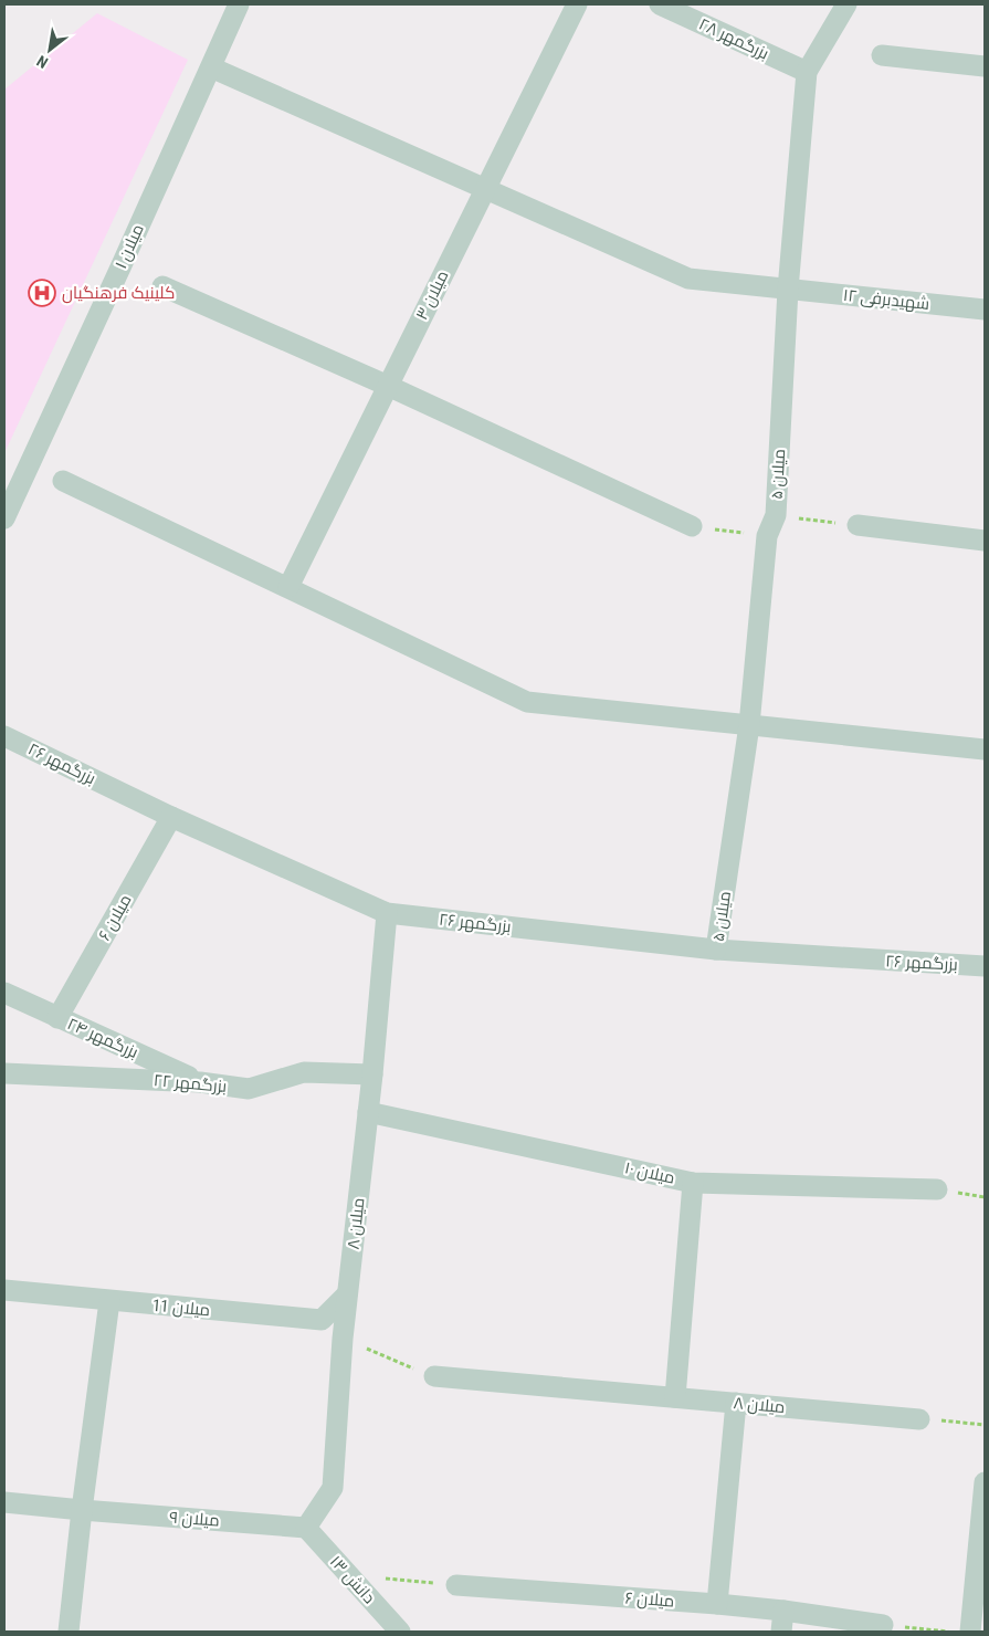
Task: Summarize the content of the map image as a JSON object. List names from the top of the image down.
{
  "streets": {
    "street": [
      "بزرگمهر ۲۸",
      "میلان ۱",
      "میلان ۳",
      "شهیدبرفی ۱۲",
      "میلان ۵",
      "بزرگمهر ۲۶",
      "میلان ۶",
      "بزرگمهر ۲۴",
      "بزرگمهر ۲۲",
      "میلان ۱۰",
      "میلان ۸",
      "میلان 11",
      "میلان ۹",
      "دانش ۱۳"
    ]
  },
  "crossings": [
    ["بزرگمهر ۲۸", "میلان ۵"],
    ["میلان ۱", "شهیدبرفی ۱۲"],
    ["میلان ۳", "شهیدبرفی ۱۲"],
    ["شهیدبرفی ۱۲", "میلان ۵"],
    ["میلان ۵", "بزرگمهر ۲۶"],
    ["بزرگمهر ۲۶", "میلان ۶"],
    ["بزرگمهر ۲۶", "میلان ۸"],
    ["میلان ۶", "بزرگمهر ۲۴"],
    ["بزرگمهر ۲۴", "بزرگمهر ۲۲"],
    ["بزرگمهر ۲۲", "میلان ۸"],
    ["میلان ۱۰", "میلان ۸"],
    ["میلان ۸", "میلان 11"],
    ["میلان ۸", "میلان ۹"],
    ["میلان ۸", "دانش ۱۳"],
    ["میلان ۹", "دانش ۱۳"]
  ],
  "places": {
    "hospital": ["کلینیک فرهنگیان"]
  },
  "north": "bottom left"
}
